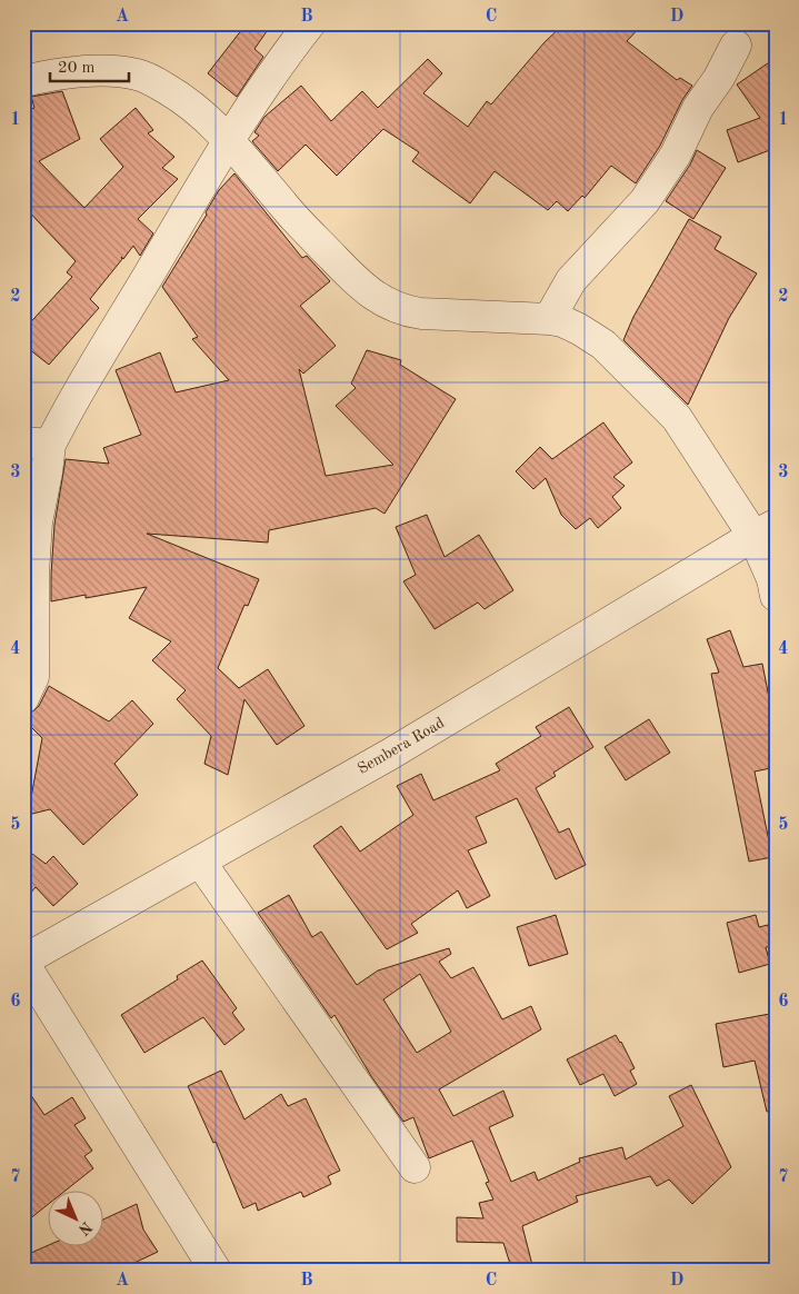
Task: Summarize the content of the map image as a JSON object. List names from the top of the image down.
{
  "streets": {
    "street": ["Sembera Road"]
  },
  "scale_bar": "20 m",
  "north": "bottom right",
  "grid": {
    "columns": [
      "A",
      "B",
      "C",
      "D"
    ],
    "rows": [
      "1",
      "2",
      "3",
      "4",
      "5",
      "6",
      "7"
    ]
  }
}
